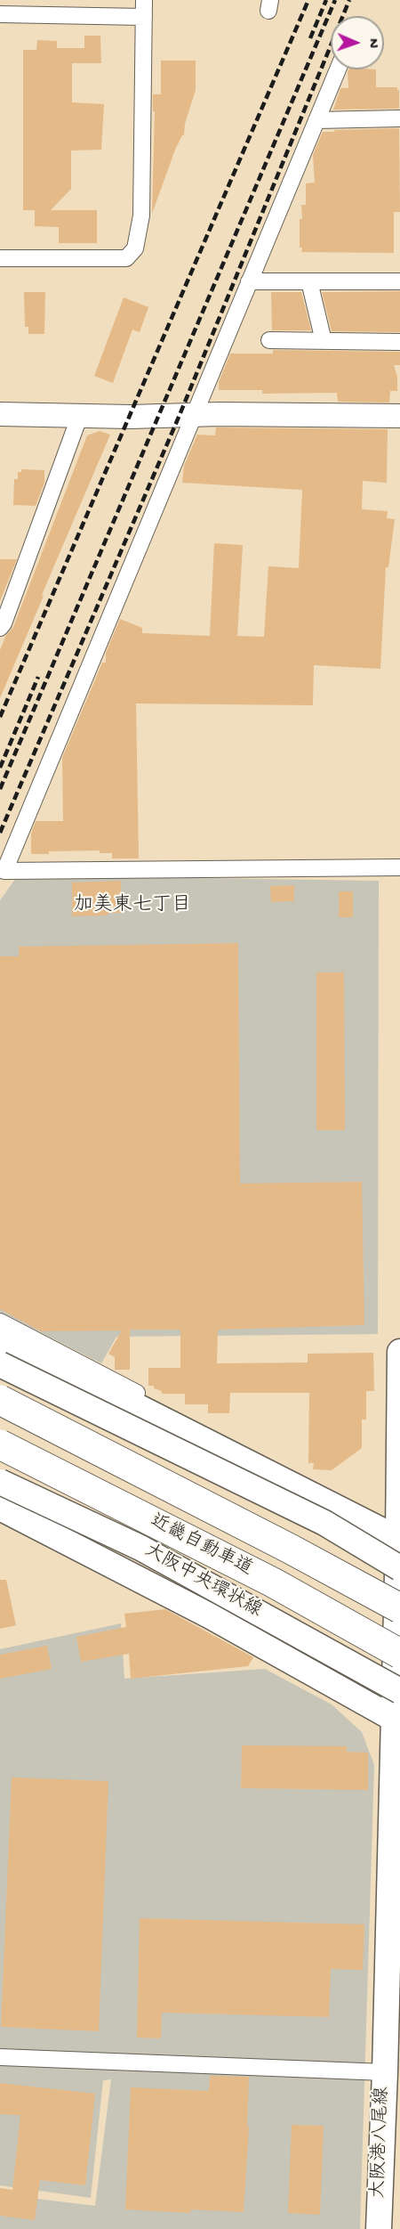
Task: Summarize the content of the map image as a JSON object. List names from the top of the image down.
{
  "streets": {
    "highway": ["近畿自動車道"],
    "main road": ["大阪中央環状線", "大阪港八尾線"]
  },
  "districts": ["加美東七丁目"],
  "north": "right"
}
